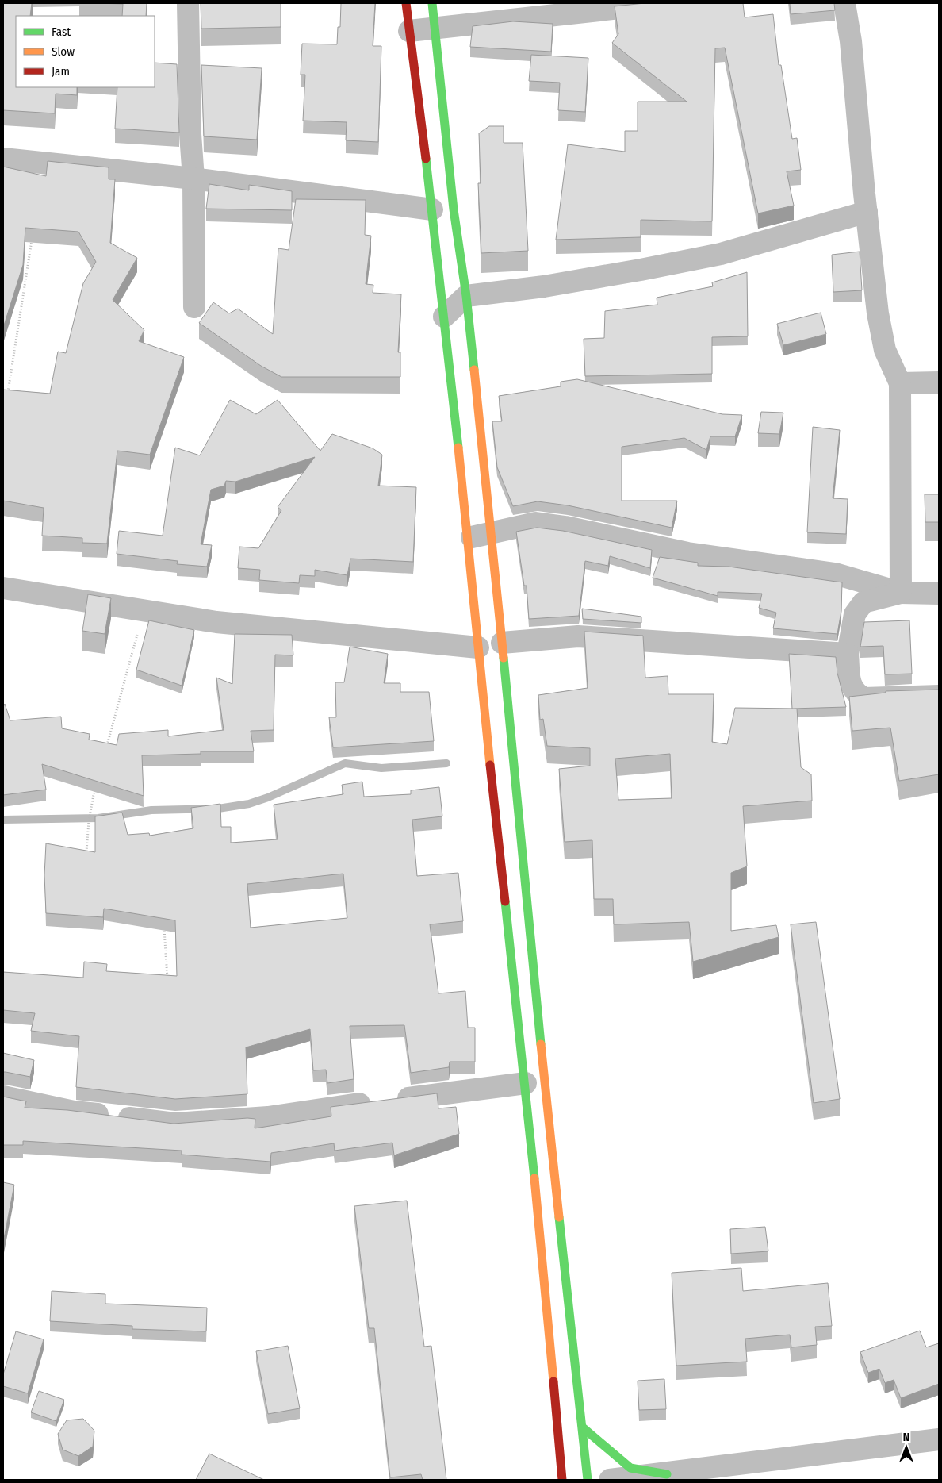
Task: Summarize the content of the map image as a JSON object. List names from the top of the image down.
{
  "legend": ["Fast", "Slow", "Jam"],
  "north": "top"
}
